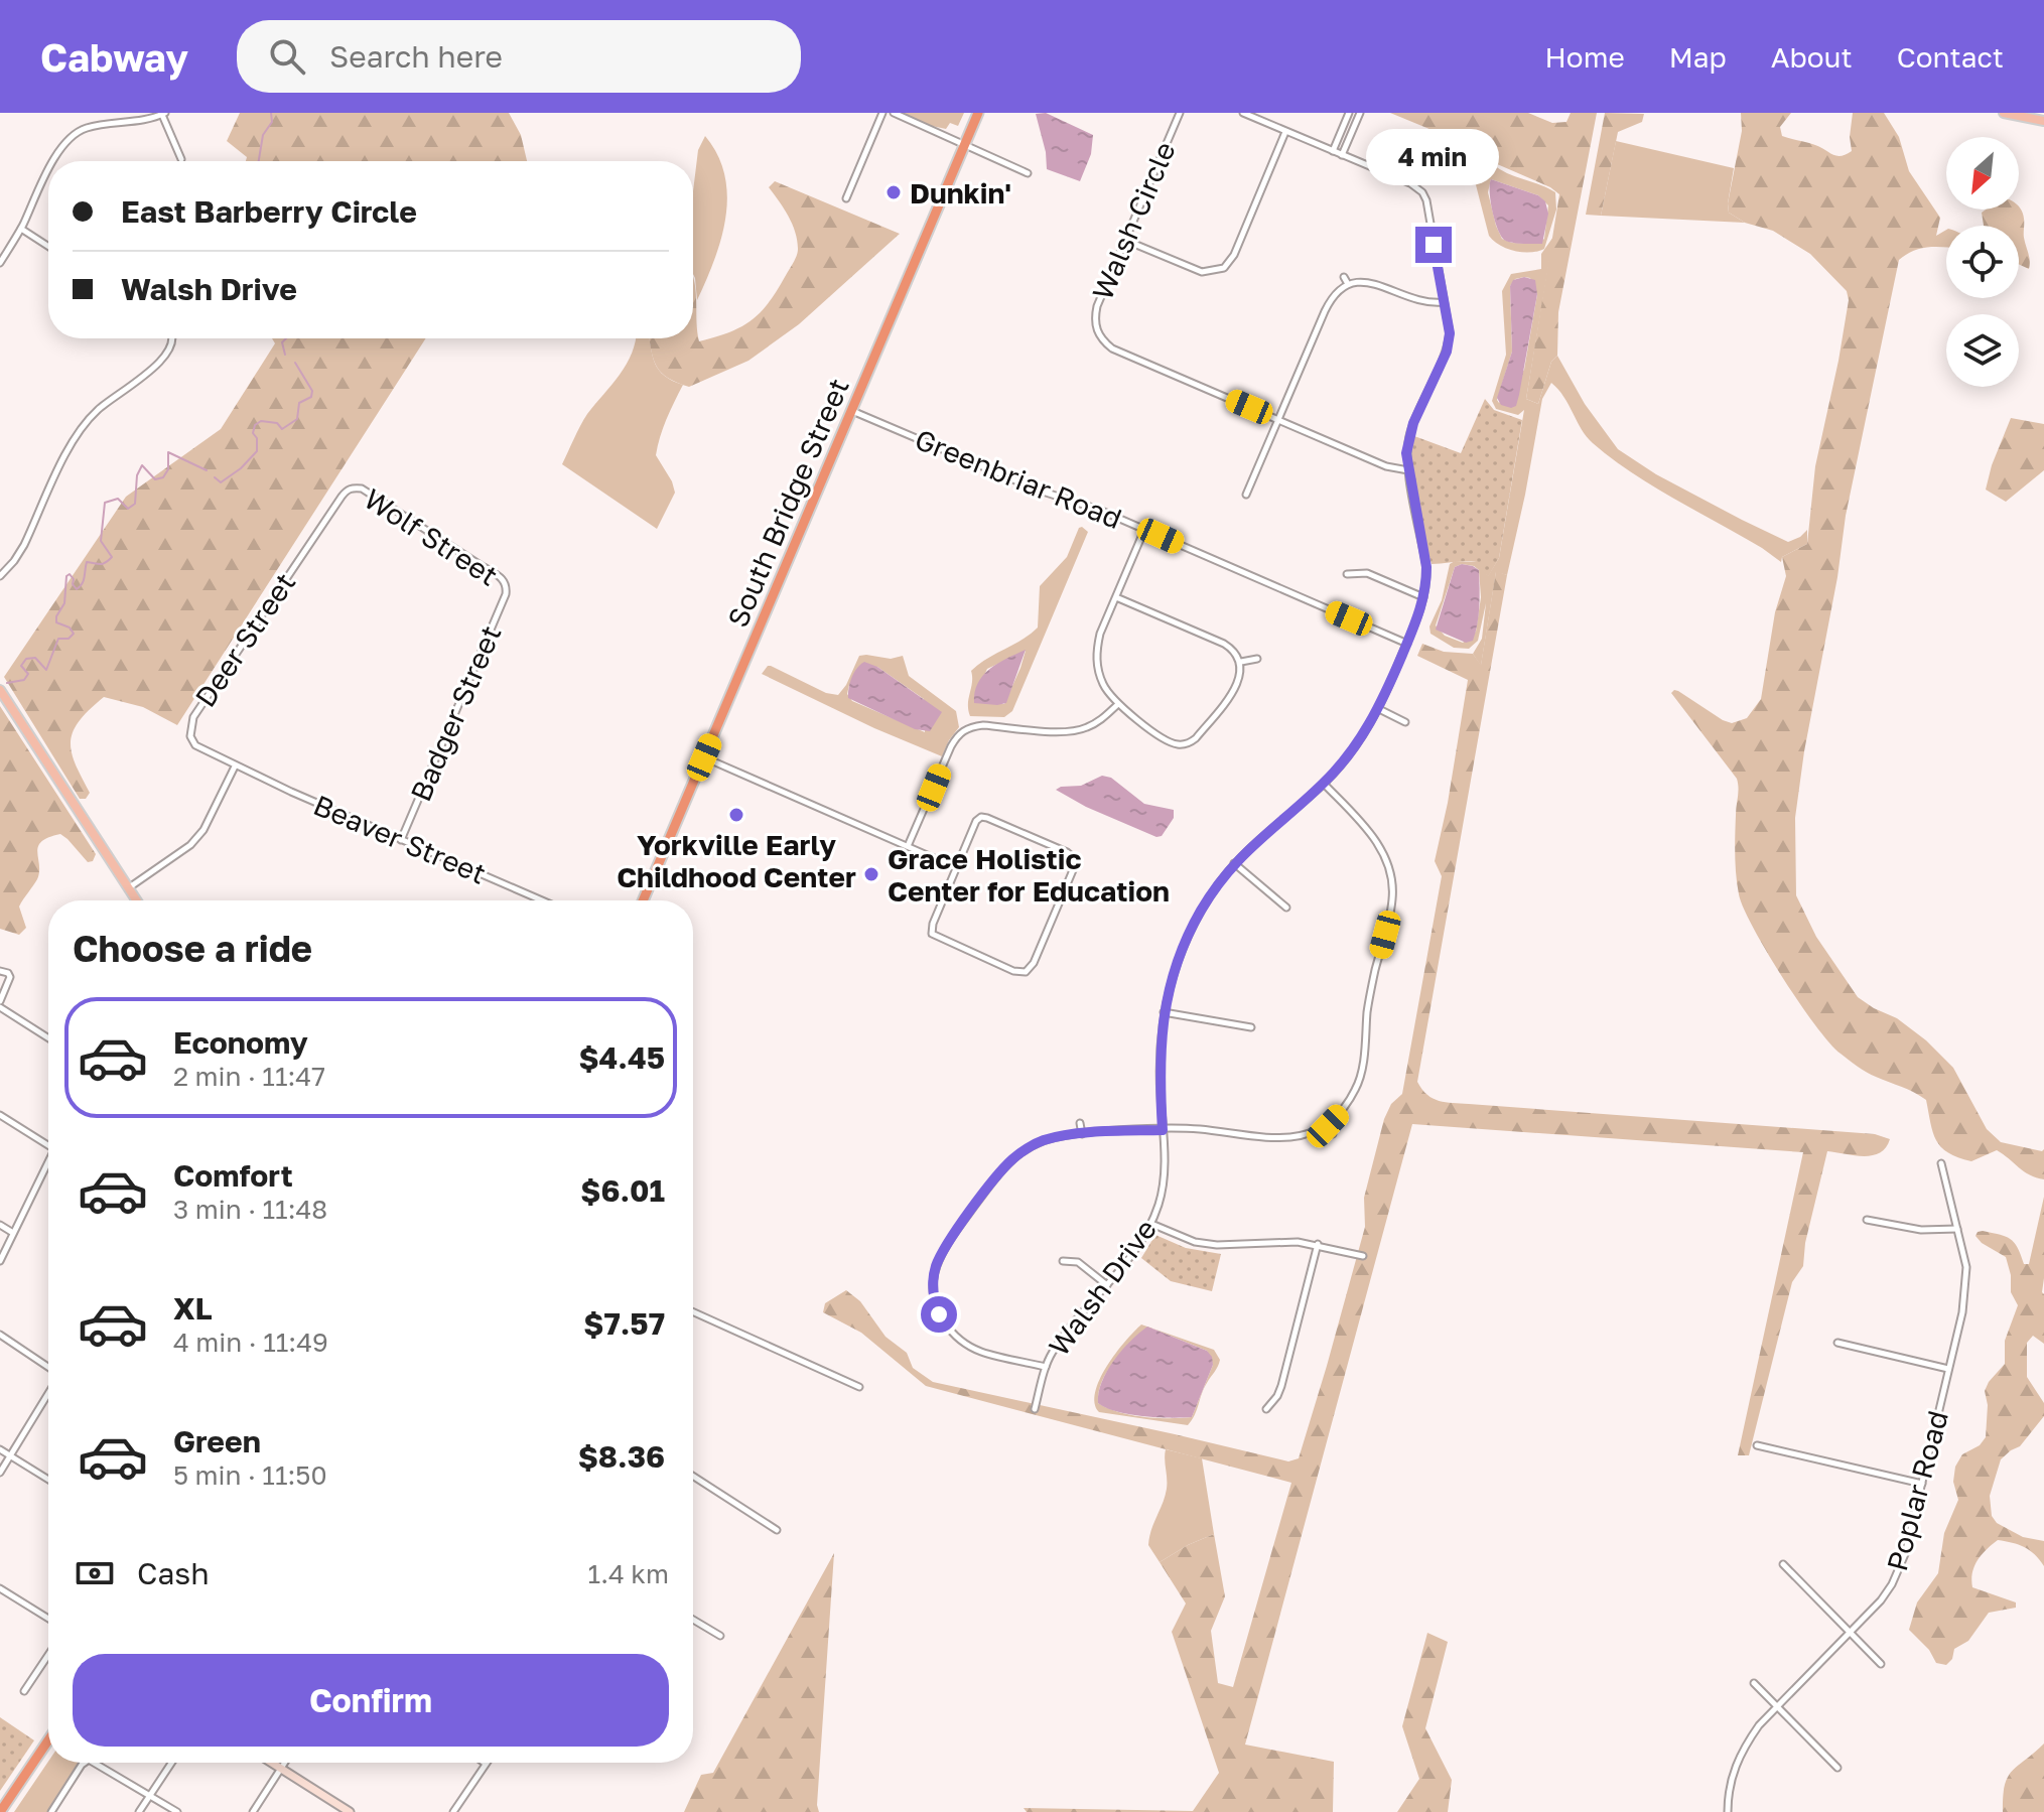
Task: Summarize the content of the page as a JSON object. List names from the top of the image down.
{
  "streets": {
    "highway": ["South Bridge Street"],
    "street": [
      "Walsh Circle",
      "Greenbriar Road",
      "Wolf Street",
      "Deer Street",
      "Badger Street",
      "Beaver Street",
      "Walsh Drive",
      "Poplar Road"
    ]
  },
  "crossings": [
    ["Walsh Circle", "Walsh Drive"],
    ["Greenbriar Road", "South Bridge Street"],
    ["Greenbriar Road", "Walsh Drive"],
    ["Wolf Street", "Deer Street"],
    ["Wolf Street", "Badger Street"],
    ["Deer Street", "Beaver Street"],
    ["Badger Street", "Beaver Street"]
  ],
  "places": ["Dunkin'", "Yorkville Early Childhood Center", "Grace Holistic Center for Education"],
  "north": "bottom left",
  "page": {
    "header": "Cabway",
    "search": "Search here",
    "nav": [
      "Home",
      "Map",
      "About",
      "Contact"
    ],
    "bubble": "4 min",
    "banner": ["East Barberry Circle", "Walsh Drive"],
    "heading": "Choose a ride",
    "list": [
      {
        "name": "Economy",
        "note": "2 min · 11:47",
        "value": "$4.45"
      },
      {
        "name": "Comfort",
        "note": "3 min · 11:48",
        "value": "$6.01"
      },
      {
        "name": "XL",
        "note": "4 min · 11:49",
        "value": "$7.57"
      },
      {
        "name": "Green",
        "note": "5 min · 11:50",
        "value": "$8.36"
      }
    ],
    "pay": ["Cash", "1.4 km"],
    "buttons": "Confirm"
  }
}
